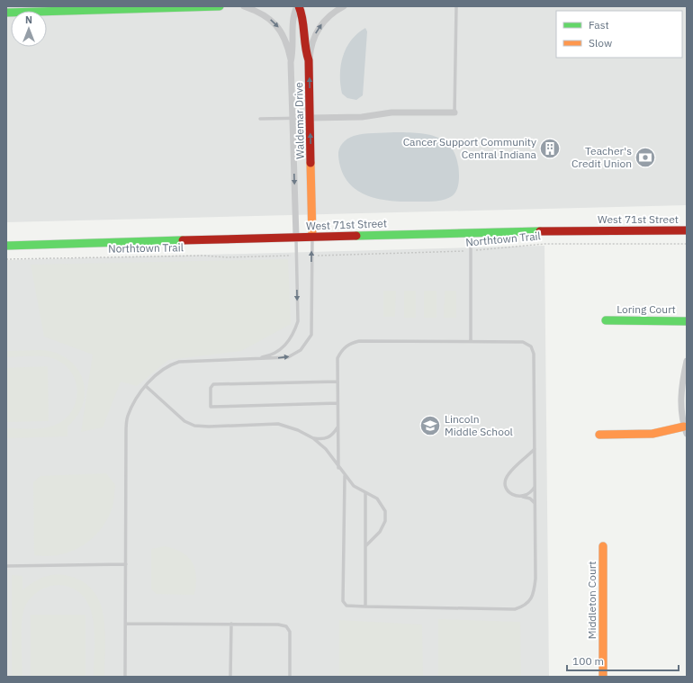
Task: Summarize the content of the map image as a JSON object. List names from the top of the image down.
{
  "streets": {
    "street": [
      "Waldemar Drive",
      "West 71st Street",
      "Loring Court",
      "Middleton Court"
    ],
    "path": ["Northtown Trail"]
  },
  "crossings": [
    ["Waldemar Drive", "West 71st Street"]
  ],
  "places": {
    "building": ["Cancer Support Community Central Indiana"],
    "bank": ["Teacher's Credit Union"],
    "school or university": ["Lincoln Middle School"]
  },
  "legend": ["Fast", "Slow"],
  "scale_bar": "100 m",
  "north": "top"
}
